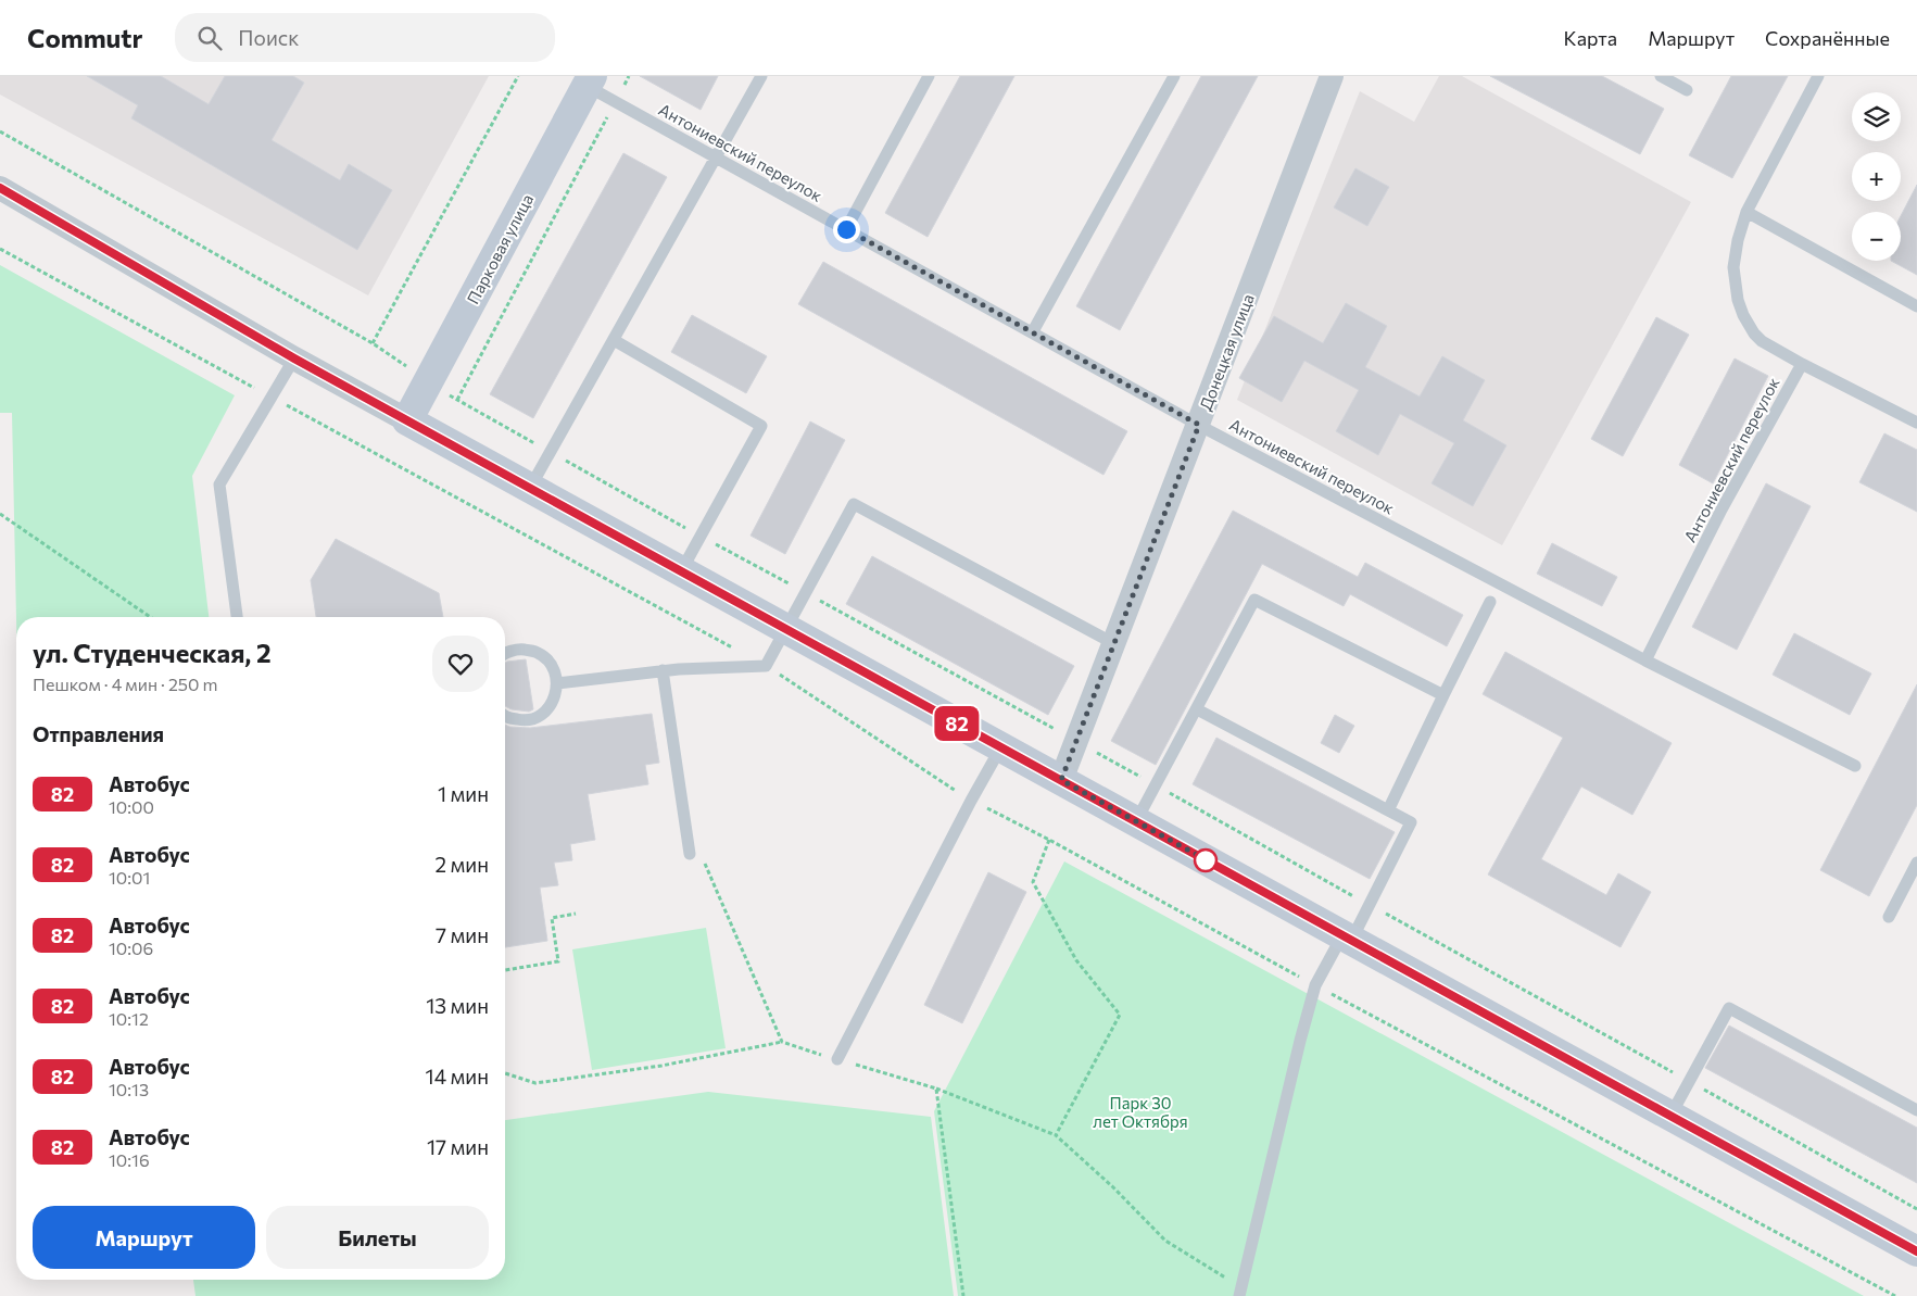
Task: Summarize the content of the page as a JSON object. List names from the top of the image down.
{
  "streets": {
    "street": ["Парковая улица", "Донецкая улица"],
    "lane": ["Антониевский переулок"]
  },
  "crossings": [
    ["Антониевский переулок", "Парковая улица"],
    ["Антониевский переулок", "Донецкая улица"]
  ],
  "parks": ["Парк 30 лет Октября"],
  "lines": ["bus line 82"],
  "page": {
    "header": "Commutr",
    "search": "Поиск",
    "nav": ["Карта", "Маршрут", "Сохранённые"],
    "on_map": "82",
    "map_buttons": ["+", "−"],
    "heading": [
      ["ул. Студенческая, 2", "Пешком · 4 мин · 250 m"],
      "Отправления"
    ],
    "list": [
      {
        "mark": "82",
        "name": "Автобус",
        "note": "10:00",
        "value": "1 мин"
      },
      {
        "mark": "82",
        "name": "Автобус",
        "note": "10:01",
        "value": "2 мин"
      },
      {
        "mark": "82",
        "name": "Автобус",
        "note": "10:06",
        "value": "7 мин"
      },
      {
        "mark": "82",
        "name": "Автобус",
        "note": "10:12",
        "value": "13 мин"
      },
      {
        "mark": "82",
        "name": "Автобус",
        "note": "10:13",
        "value": "14 мин"
      },
      {
        "mark": "82",
        "name": "Автобус",
        "note": "10:16",
        "value": "17 мин"
      }
    ],
    "buttons": ["Маршрут", "Билеты"]
  }
}
